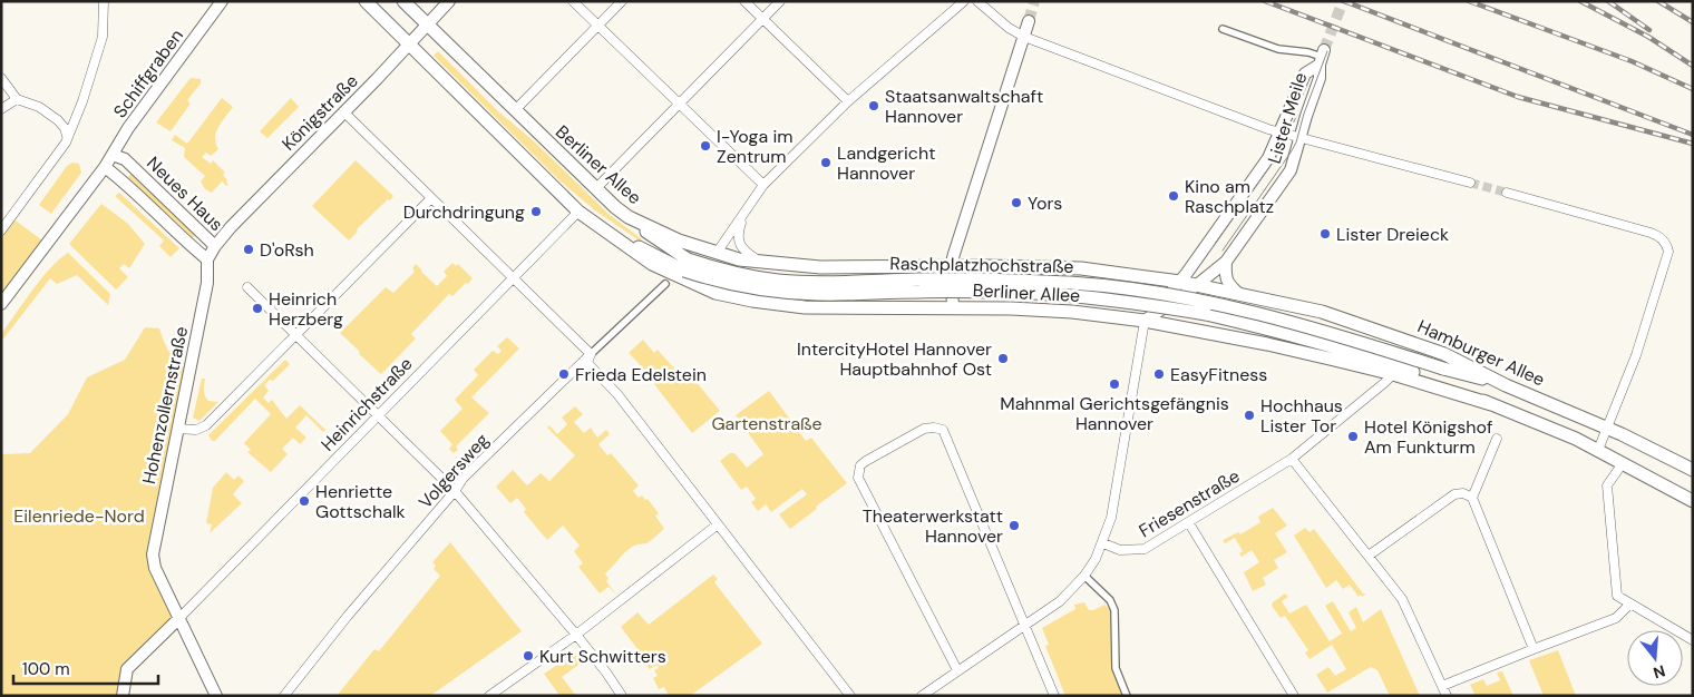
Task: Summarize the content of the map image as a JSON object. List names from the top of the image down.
{
  "streets": {
    "main road": ["Berliner Allee", "Raschplatzhochstraße", "Hamburger Allee"],
    "street": [
      "Schiffgraben",
      "Königstraße",
      "Lister Meile",
      "Neues Haus",
      "Heinrichstraße",
      "Hohenzollernstraße",
      "Volgersweg",
      "Friesenstraße"
    ]
  },
  "crossings": [
    ["Schiffgraben", "Neues Haus"],
    ["Königstraße", "Berliner Allee"],
    ["Königstraße", "Neues Haus"],
    ["Lister Meile", "Berliner Allee"],
    ["Lister Meile", "Hamburger Allee"],
    ["Berliner Allee", "Raschplatzhochstraße"],
    ["Berliner Allee", "Hamburger Allee"],
    ["Berliner Allee", "Heinrichstraße"],
    ["Neues Haus", "Hohenzollernstraße"],
    ["Raschplatzhochstraße", "Hamburger Allee"],
    ["Heinrichstraße", "Hohenzollernstraße"]
  ],
  "parks": ["Gartenstraße", "Eilenriede-Nord"],
  "places": [
    "Staatsanwaltschaft Hannover",
    "I-Yoga im Zentrum",
    "Landgericht Hannover",
    "Kino am Raschplatz",
    "Yors",
    "Durchdringung",
    "Lister Dreieck",
    "D'oRsh",
    "Heinrich Herzberg",
    "IntercityHotel Hannover Hauptbahnhof Ost",
    "Frieda Edelstein",
    "EasyFitness",
    "Mahnmal Gerichtsgefängnis Hannover",
    "Hochhaus Lister Tor",
    "Hotel Königshof Am Funkturm",
    "Henriette Gottschalk",
    "Theaterwerkstatt Hannover",
    "Kurt Schwitters"
  ],
  "scale_bar": "100 m",
  "north": "bottom"
}
